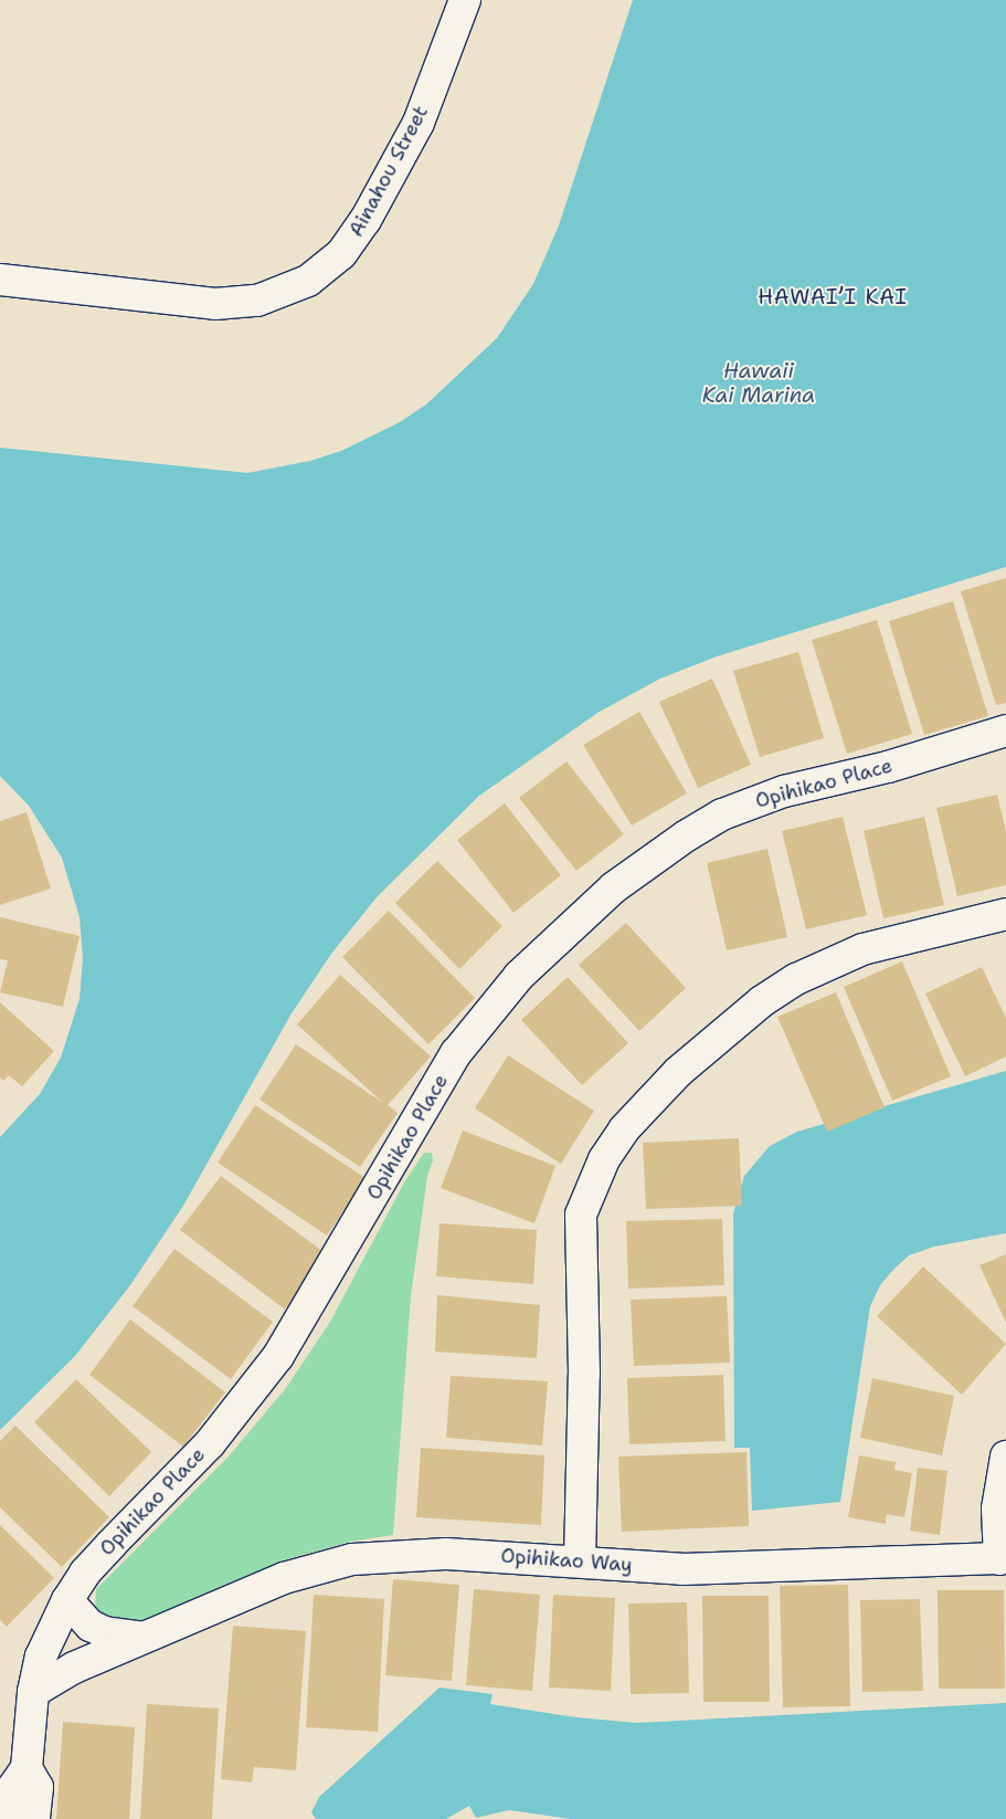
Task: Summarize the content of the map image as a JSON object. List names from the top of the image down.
{
  "streets": {
    "street": ["Ainahou Street", "Opihikao Place", "Opihikao Way"]
  },
  "crossings": [
    ["Opihikao Place", "Opihikao Way"]
  ],
  "districts": ["HAWAI’I KAI"],
  "water": ["Hawaii Kai Marina"]
}
